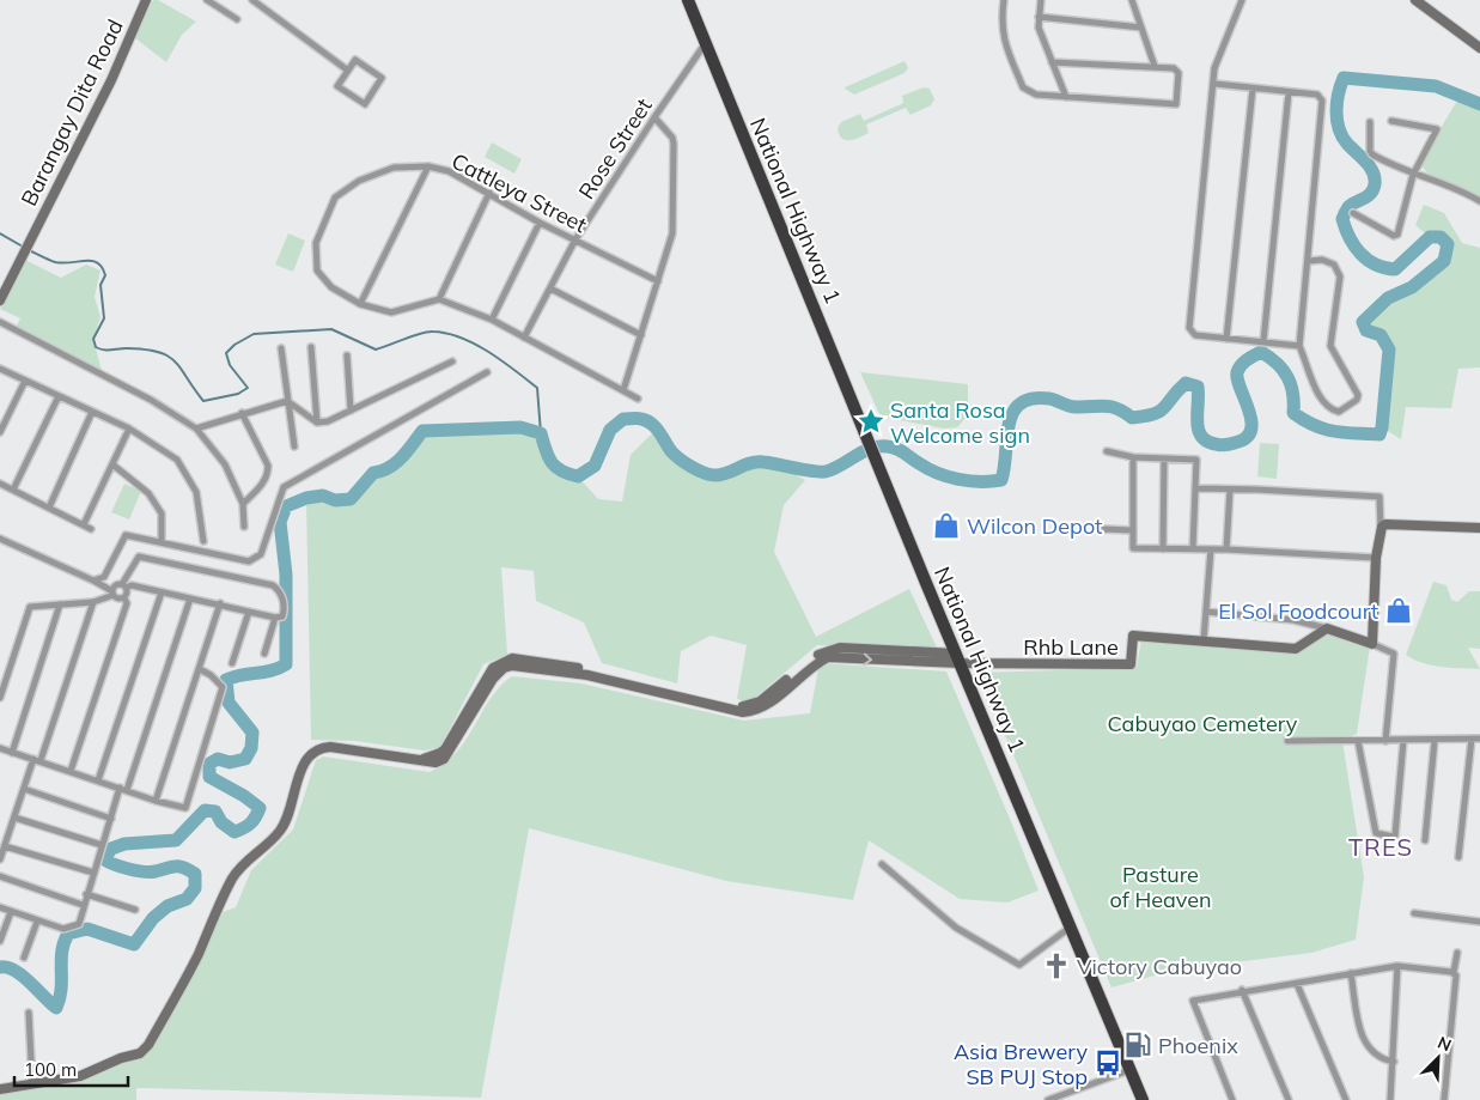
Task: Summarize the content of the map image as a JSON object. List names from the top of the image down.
{
  "streets": {
    "highway": ["National Highway 1"],
    "street": [
      "Barangay Dita Road",
      "Rose Street",
      "Cattleya Street",
      "Rhb Lane"
    ]
  },
  "crossings": [
    ["Rose Street", "Cattleya Street"],
    ["Rose Street", "National Highway 1"],
    ["National Highway 1", "Rhb Lane"]
  ],
  "districts": ["TRES"],
  "parks": ["Cabuyao Cemetery", "Pasture of Heaven"],
  "places": {
    "place": ["Santa Rosa Welcome sign"],
    "shop": ["Wilcon Depot", "El Sol Foodcourt"],
    "church": ["Victory Cabuyao"],
    "fuel station": ["Phoenix"],
    "bus stop": ["Asia Brewery SB PUJ Stop"]
  },
  "scale_bar": "100 m",
  "north": "top right"
}
